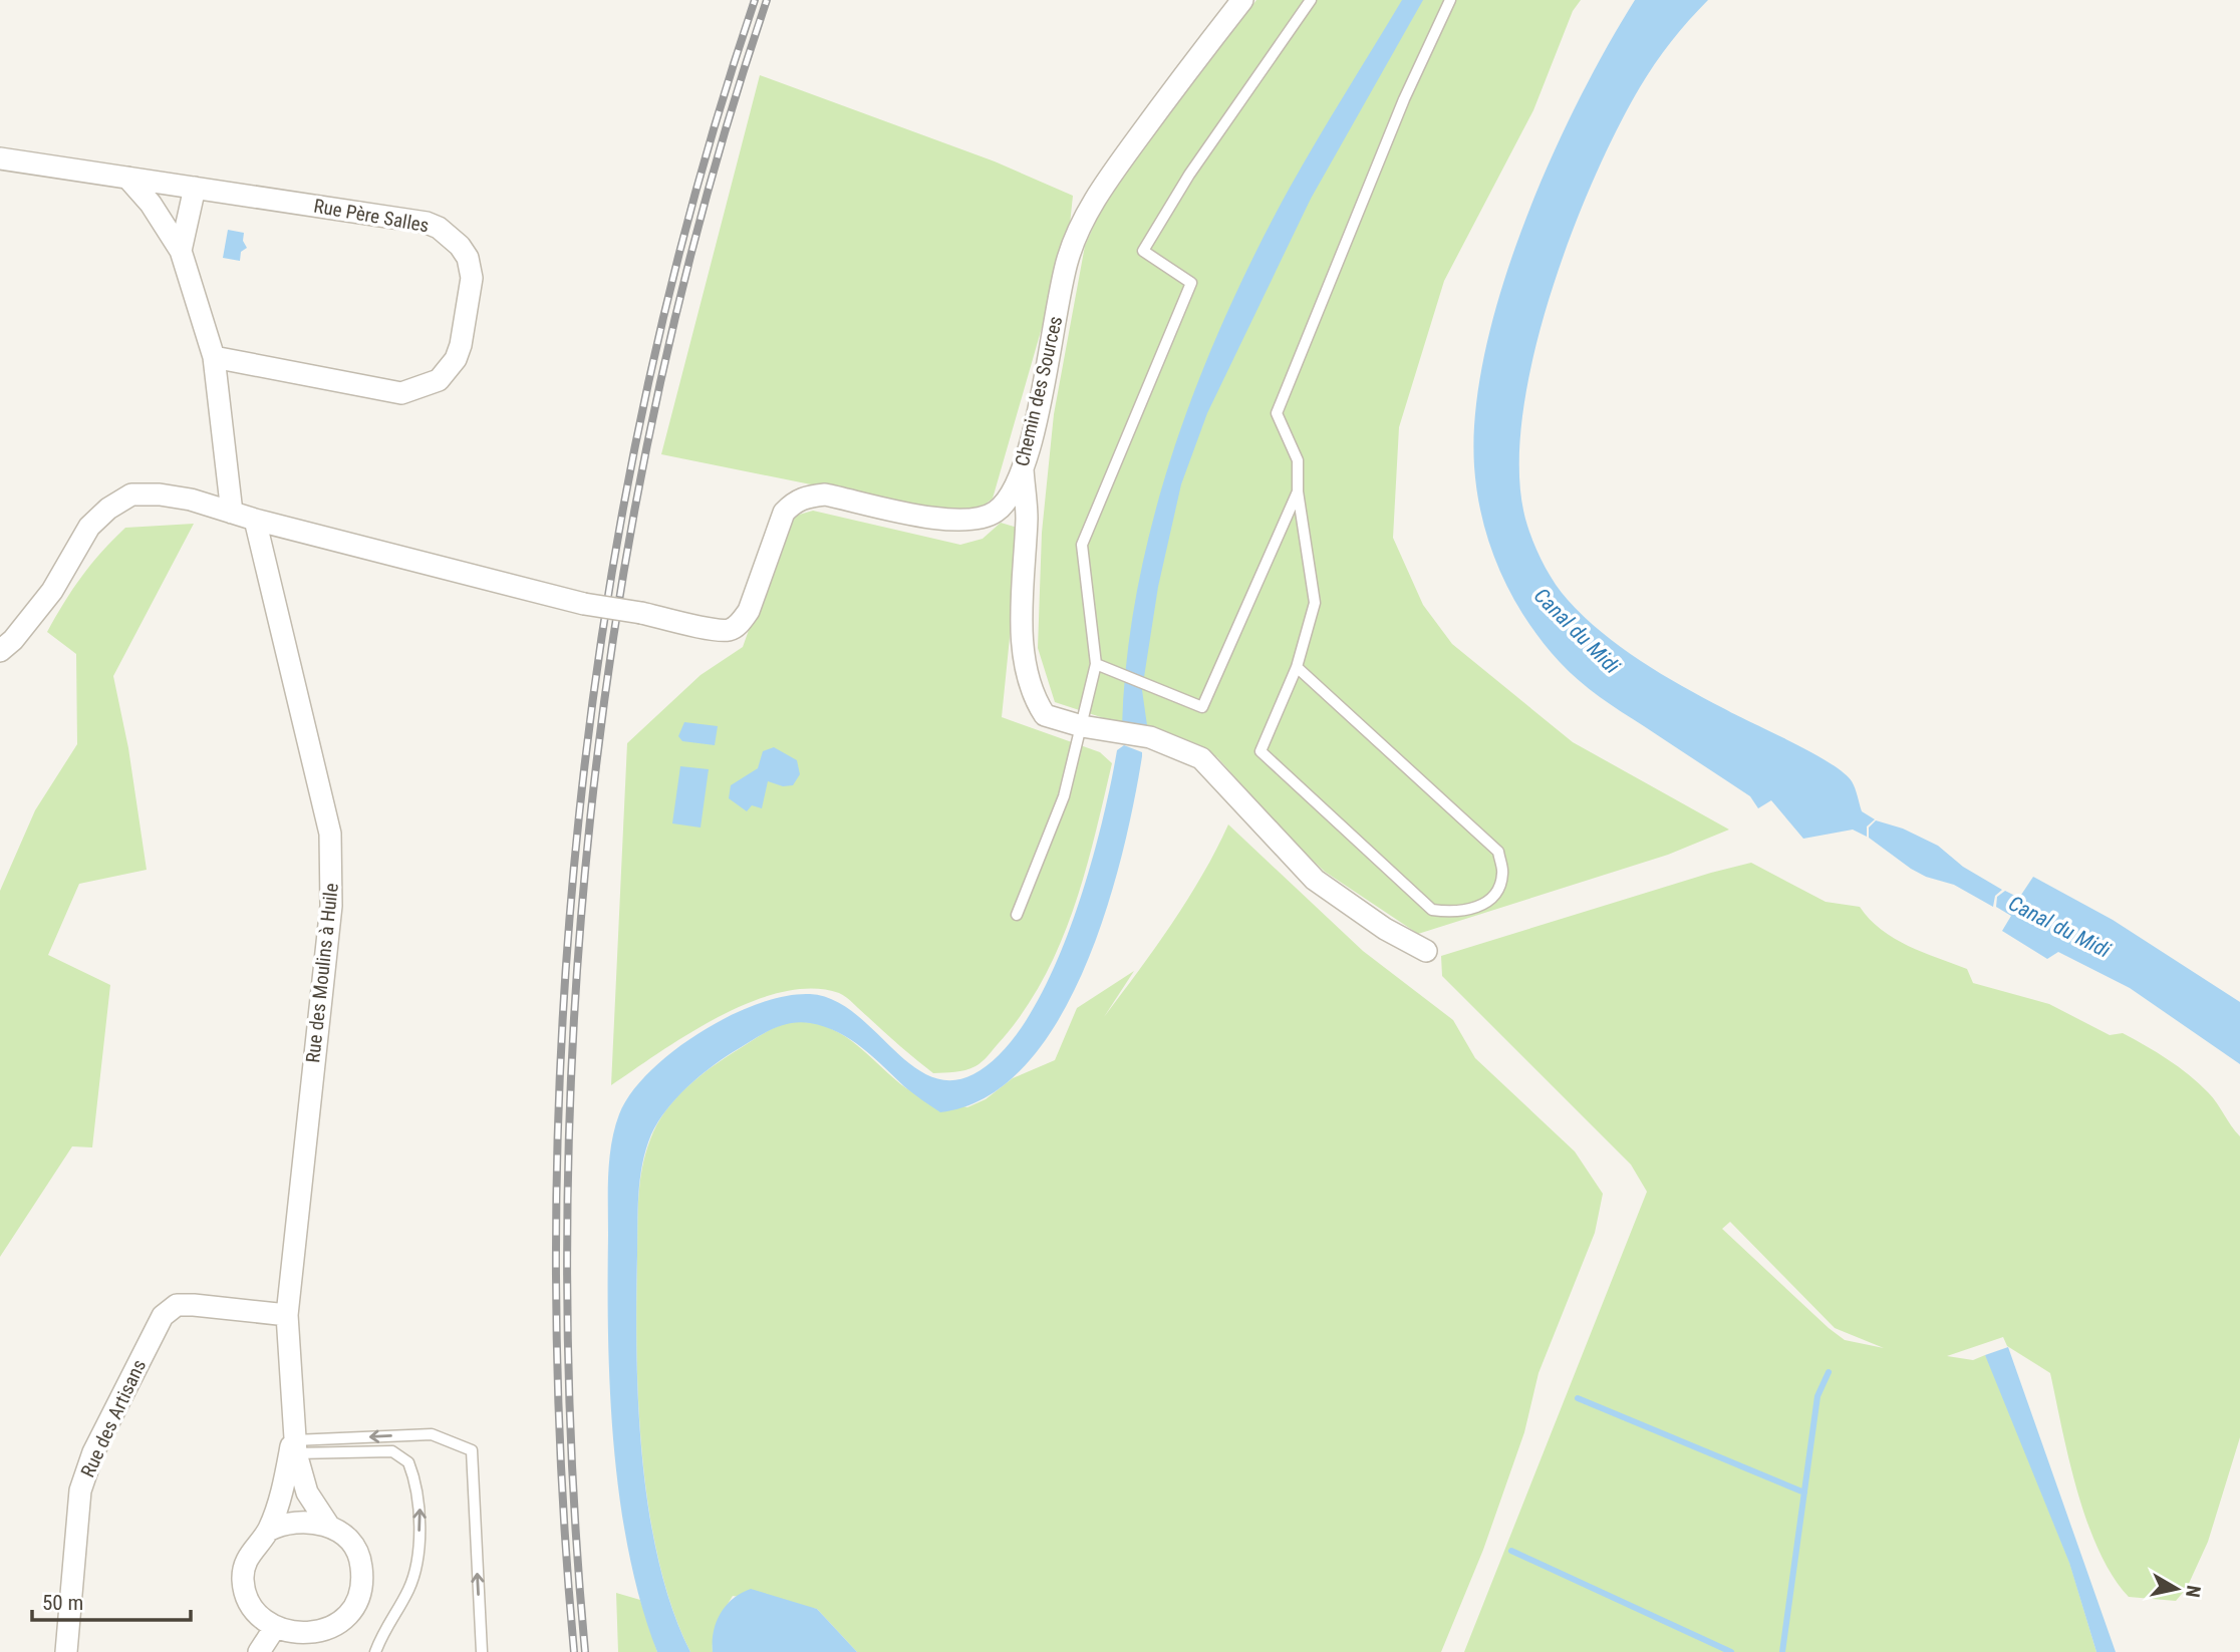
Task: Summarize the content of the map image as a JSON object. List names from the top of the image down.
{
  "streets": {
    "street": [
      "Rue Père Salles",
      "Chemin des Sources",
      "Rue des Moulins à Huile",
      "Rue des Artisans"
    ]
  },
  "crossings": [
    ["Chemin des Sources", "Rue des Moulins à Huile"],
    ["Rue des Moulins à Huile", "Rue des Artisans"]
  ],
  "water": ["Canal du Midi"],
  "scale_bar": "50 m",
  "north": "right"
}
